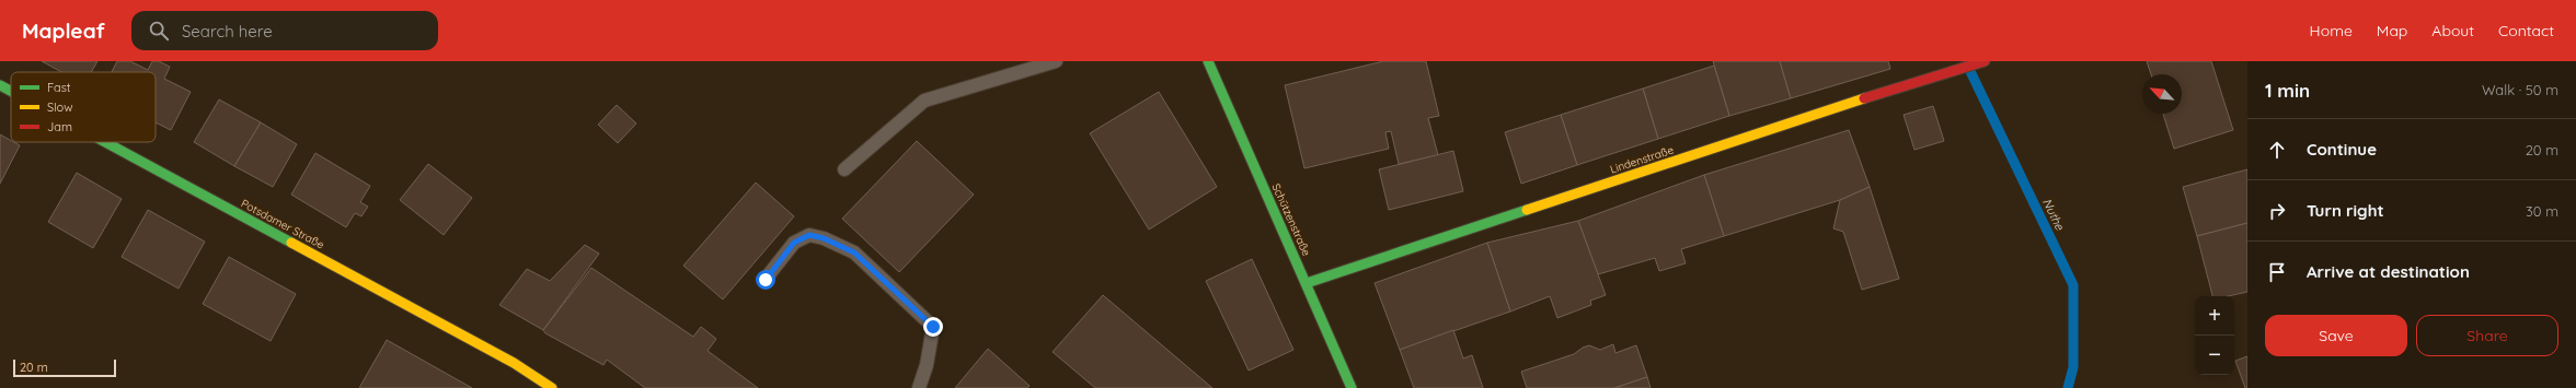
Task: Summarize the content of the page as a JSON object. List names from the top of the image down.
{
  "streets": {
    "street": ["Lindenstraße", "Schützenstraße", "Potsdamer Straße"]
  },
  "crossings": [
    ["Lindenstraße", "Schützenstraße"]
  ],
  "water": ["Nuthe"],
  "legend": ["Fast", "Slow", "Jam"],
  "scale_bar": "20 m",
  "north": "top left",
  "page": {
    "header": "Mapleaf",
    "search": "Search here",
    "nav": [
      "Home",
      "Map",
      "About",
      "Contact"
    ],
    "heading": ["1 min", "Walk · 50 m"],
    "list": [
      ["Continue", "20 m"],
      ["Turn right", "30 m"],
      "Arrive at destination"
    ],
    "map_buttons": ["+", "−"],
    "buttons": ["Save", "Share"],
    "scale": "20 m"
  }
}
